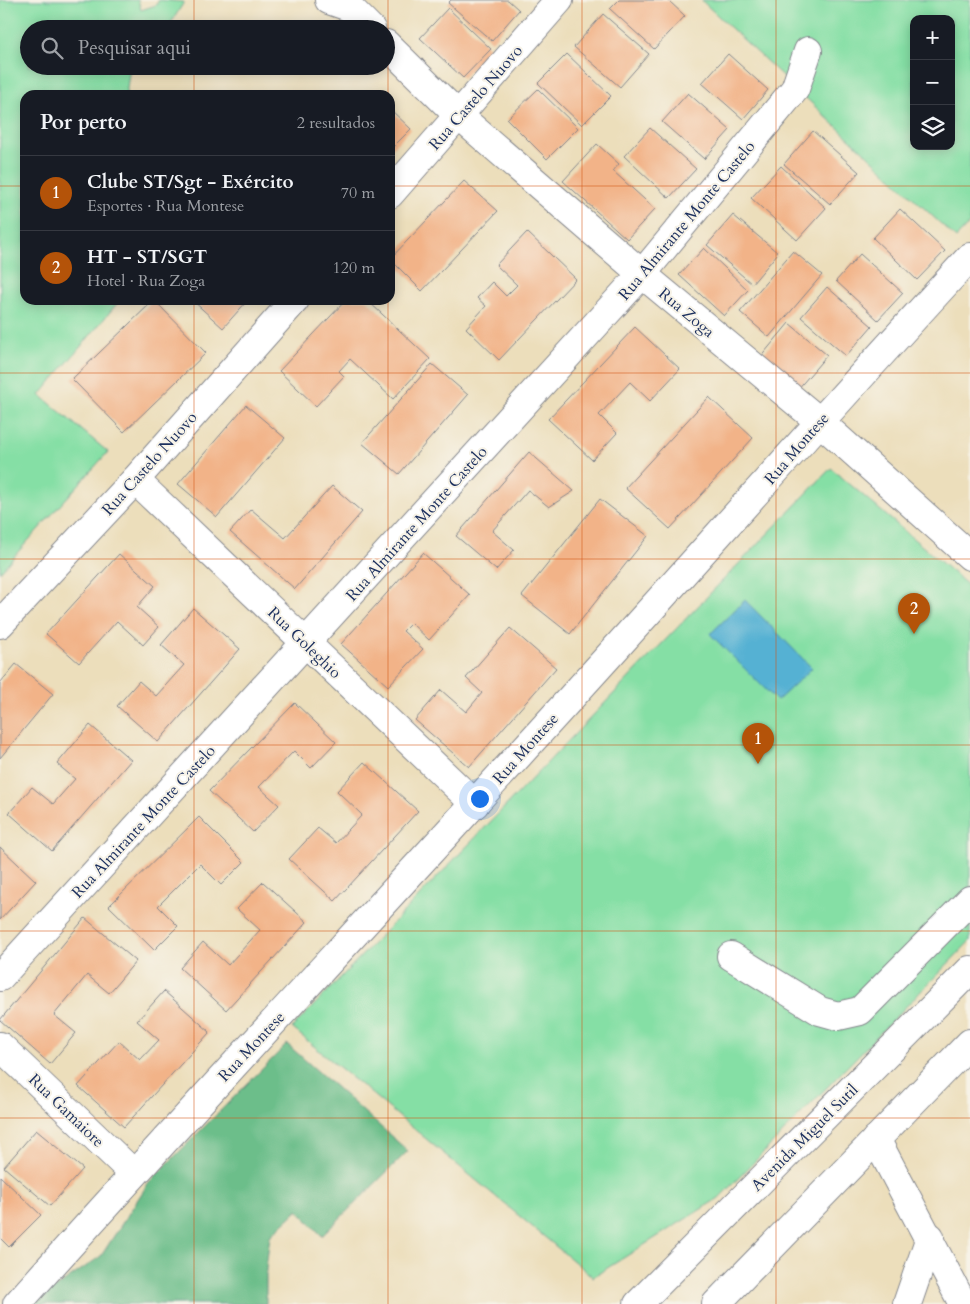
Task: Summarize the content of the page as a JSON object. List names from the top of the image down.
{
  "streets": {
    "main road": [
      "Rua Castelo Nuovo",
      "Rua Almirante Monte Castelo",
      "Rua Zoga",
      "Rua Montese",
      "Rua Goleghio",
      "Rua Gamaiore",
      "Avenida Miguel Sutil"
    ]
  },
  "crossings": [
    ["Rua Castelo Nuovo", "Rua Zoga"],
    ["Rua Castelo Nuovo", "Rua Goleghio"],
    ["Rua Almirante Monte Castelo", "Rua Zoga"],
    ["Rua Almirante Monte Castelo", "Rua Goleghio"],
    ["Rua Zoga", "Rua Montese"],
    ["Rua Montese", "Rua Goleghio"],
    ["Rua Montese", "Rua Gamaiore"]
  ],
  "page": {
    "map_buttons": ["+", "−"],
    "search": "Pesquisar aqui",
    "heading": ["Por perto", "2 resultados"],
    "list": [
      {
        "mark": "1",
        "name": "Clube ST/Sgt - Exército",
        "note": "Esportes · Rua Montese",
        "value": "70 m"
      },
      {
        "mark": "2",
        "name": "HT - ST/SGT",
        "note": "Hotel · Rua Zoga",
        "value": "120 m"
      }
    ],
    "pins": ["2", "1"]
  }
}
